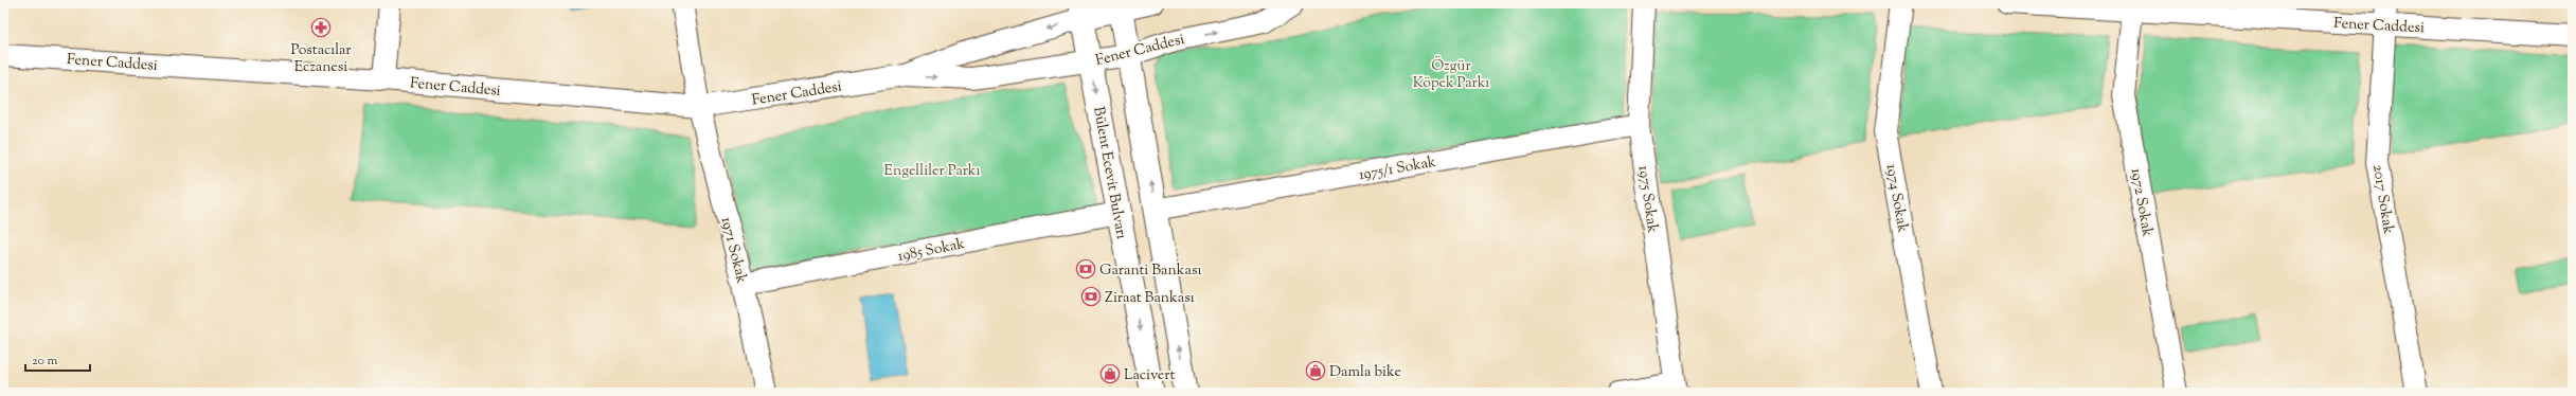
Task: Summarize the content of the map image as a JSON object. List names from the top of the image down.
{
  "streets": {
    "main road": ["Bülent Ecevit Bulvarı"],
    "street": [
      "Fener Caddesi",
      "1975/1 Sokak",
      "1974 Sokak",
      "1975 Sokak",
      "2017 Sokak",
      "1972 Sokak",
      "1985 Sokak",
      "1971 Sokak"
    ]
  },
  "crossings": [
    ["Fener Caddesi", "Bülent Ecevit Bulvarı"],
    ["Fener Caddesi", "2017 Sokak"],
    ["Fener Caddesi", "1972 Sokak"],
    ["Fener Caddesi", "1971 Sokak"],
    ["1975/1 Sokak", "1975 Sokak"],
    ["Bülent Ecevit Bulvarı", "1985 Sokak"],
    ["1985 Sokak", "1971 Sokak"]
  ],
  "parks": ["Özgür Köpek Parkı", "Engelliler Parkı"],
  "places": {
    "pharmacy": ["Postacılar Eczanesi"],
    "bank": ["Garanti Bankası", "Ziraat Bankası"],
    "shop": ["Damla bike", "Lacivert"]
  },
  "scale_bar": "20 m"
}
